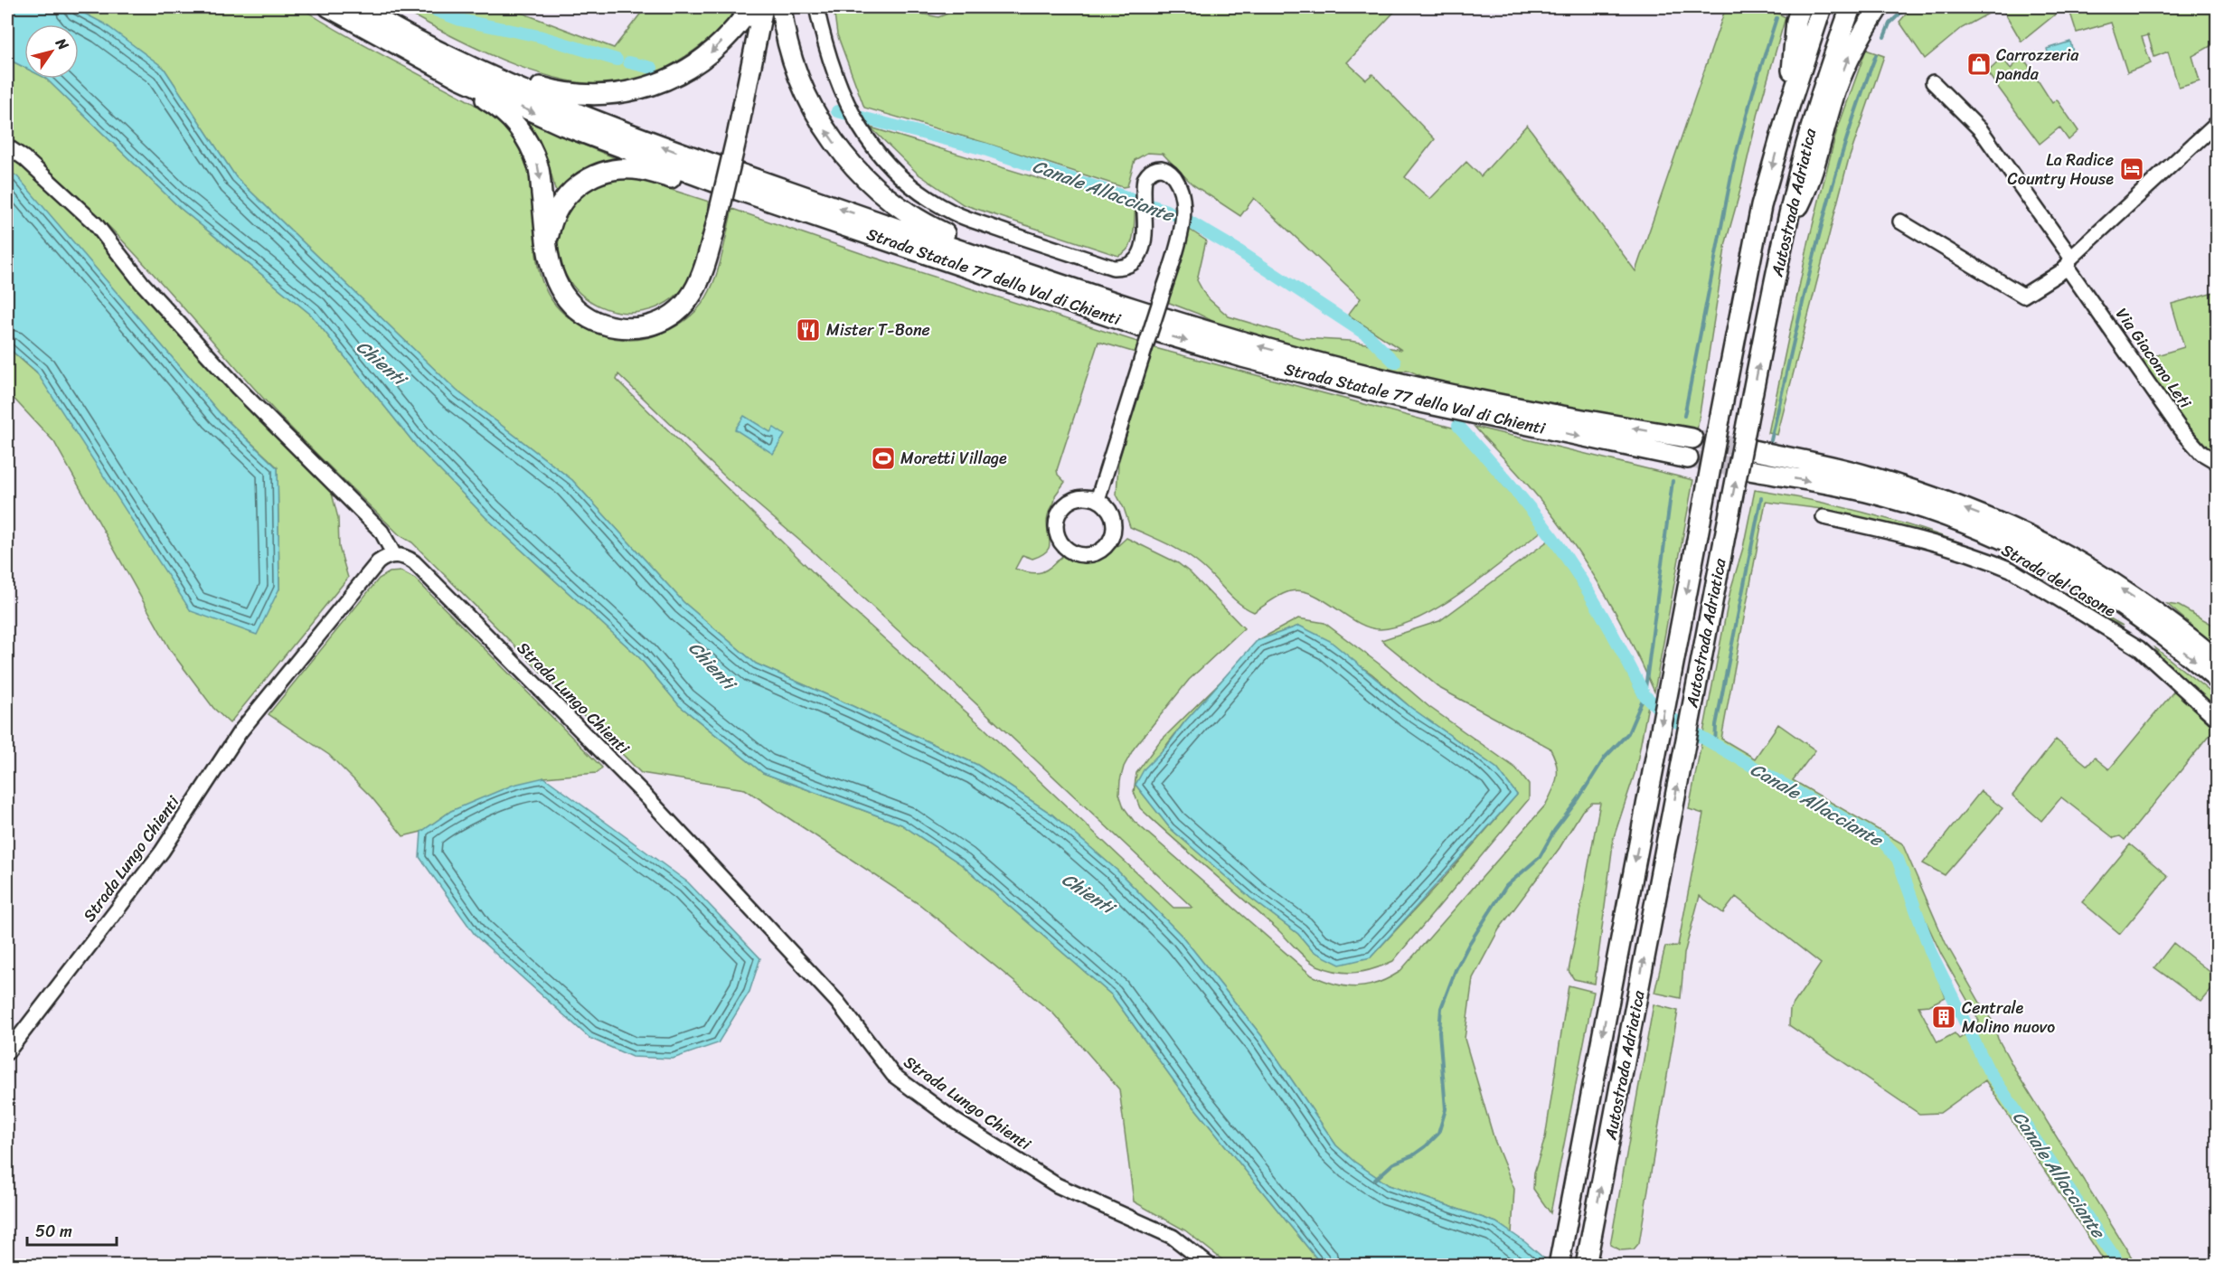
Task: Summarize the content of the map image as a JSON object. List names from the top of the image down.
{
  "streets": {
    "highway": ["Autostrada Adriatica", "Strada Statale 77 della Val di Chienti"],
    "street": ["Via Giacomo Leti", "Strada del Casone", "Strada Lungo Chienti"]
  },
  "water": ["Canale Allacciante", "Chienti"],
  "places": {
    "shop": ["Carrozzeria panda"],
    "hotel": ["La Radice Country House"],
    "restaurant": ["Mister T-Bone"],
    "sports": ["Moretti Village"],
    "building": ["Centrale Molino nuovo"]
  },
  "scale_bar": "50 m",
  "north": "top right"
}
